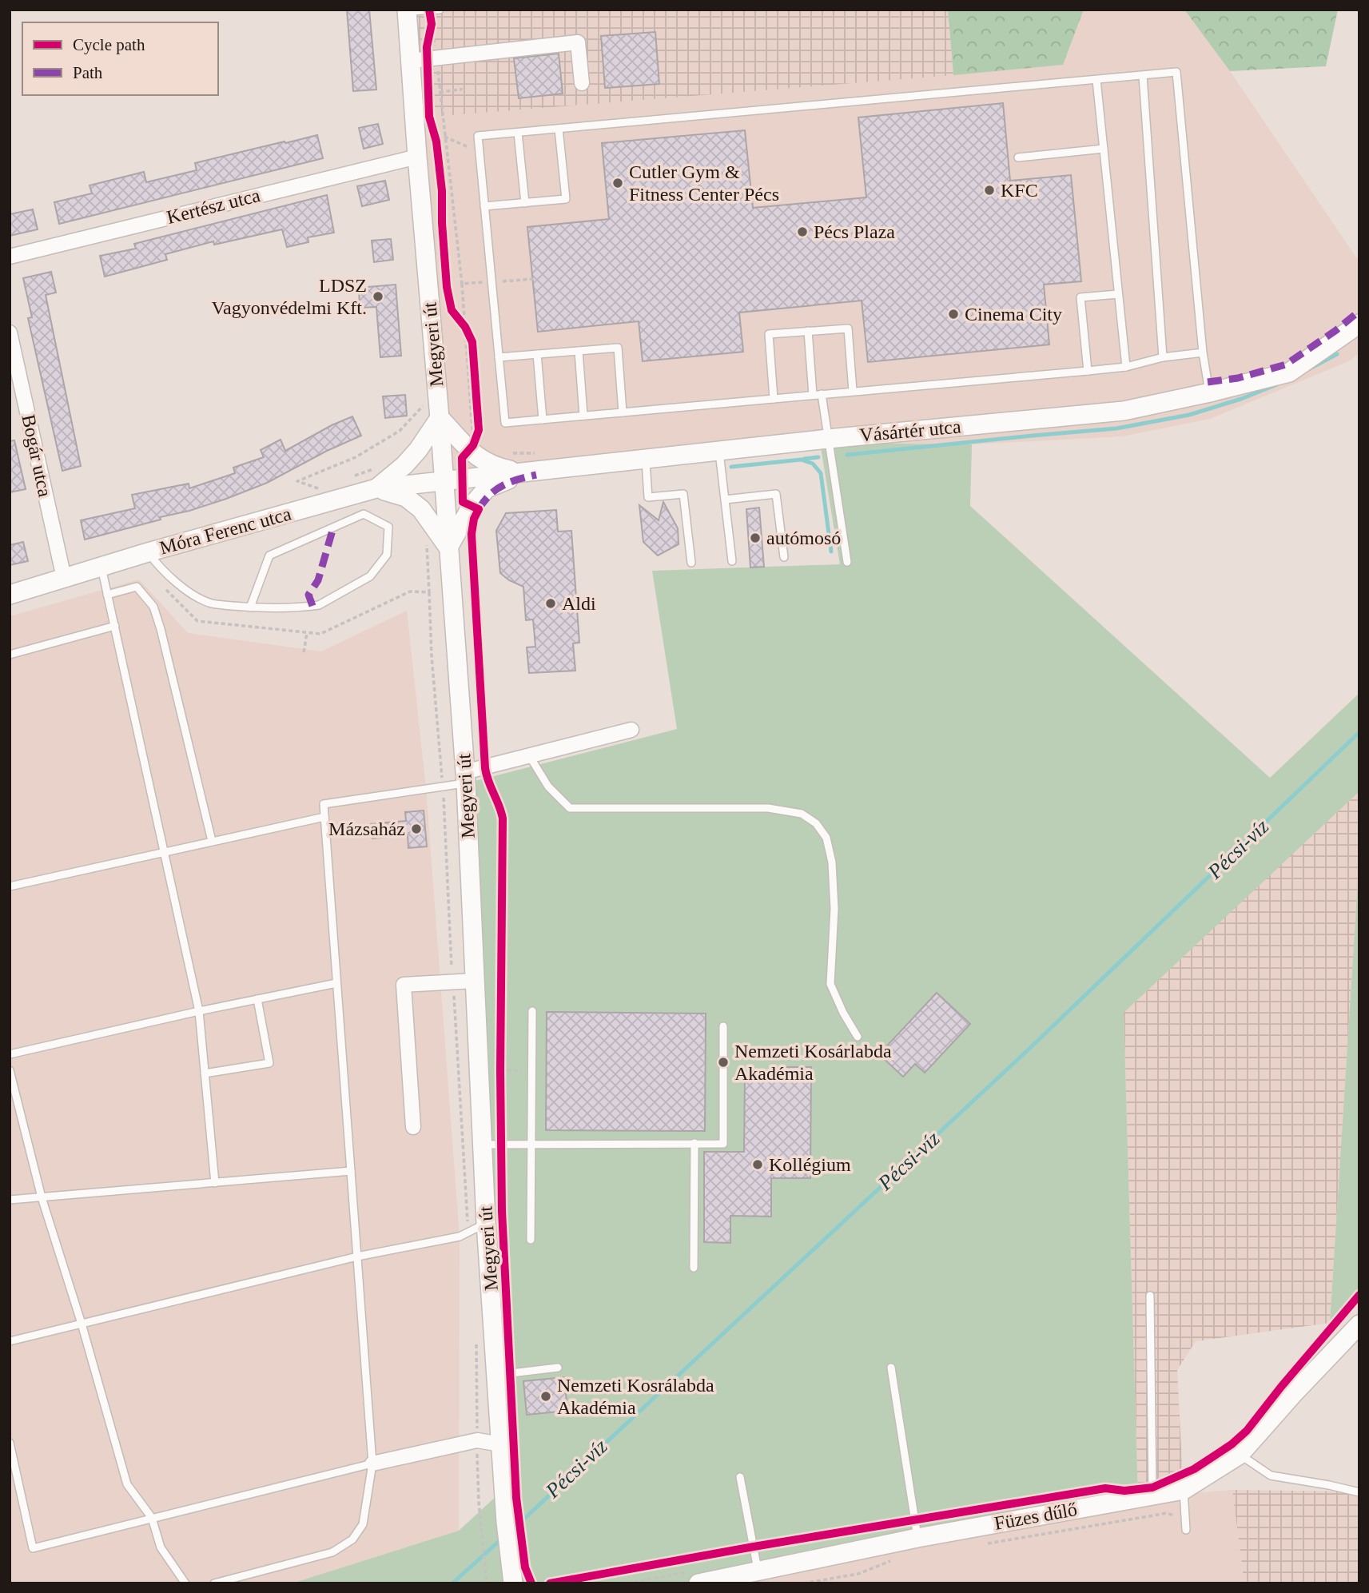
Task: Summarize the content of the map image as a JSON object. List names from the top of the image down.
{
  "streets": {
    "street": [
      "Kertész utca",
      "Megyeri út",
      "Vásártér utca",
      "Bogár utca",
      "Móra Ferenc utca",
      "Füzes dűlő"
    ]
  },
  "crossings": [
    ["Kertész utca", "Megyeri út"],
    ["Megyeri út", "Vásártér utca"],
    ["Megyeri út", "Móra Ferenc utca"],
    ["Vásártér utca", "Móra Ferenc utca"],
    ["Bogár utca", "Móra Ferenc utca"]
  ],
  "water": ["Pécsi-víz"],
  "places": [
    "Cutler Gym & Fitness Center Pécs",
    "KFC",
    "Pécs Plaza",
    "LDSZ Vagyonvédelmi Kft.",
    "Cinema City",
    "autómosó",
    "Aldi",
    "Mázsaház",
    "Nemzeti Kosárlabda Akadémia",
    "Kollégium",
    "Nemzeti Kosrálabda Akadémia"
  ],
  "legend": ["Cycle path", "Path"]
}
